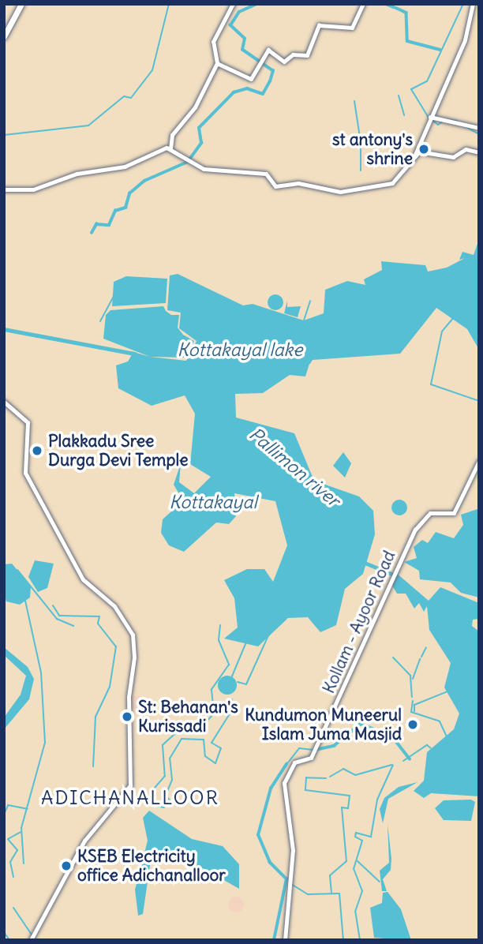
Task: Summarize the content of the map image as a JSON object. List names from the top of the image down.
{
  "streets": {
    "main road": ["Kollam - Ayoor Road"]
  },
  "districts": ["ADICHANALLOOR"],
  "water": ["Kottakayal lake", "Pallimon river", "Kottakayal"],
  "places": [
    "st antony's shrine",
    "Plakkadu Sree Durga Devi Temple",
    "St: Behanan's Kurissadi",
    "Kundumon Muneerul Islam Juma Masjid",
    "KSEB Electricity office Adichanalloor"
  ]
}
